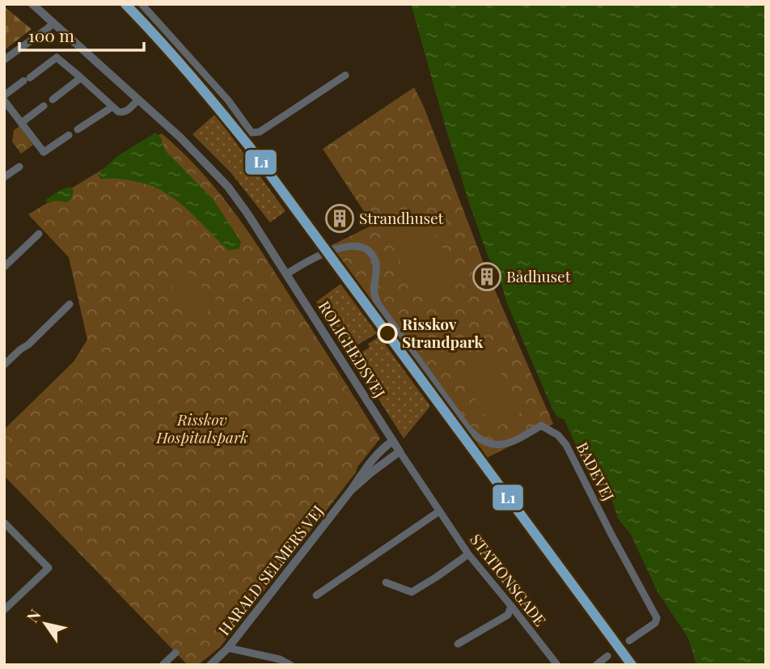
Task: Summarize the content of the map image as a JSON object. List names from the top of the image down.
{
  "streets": {
    "street": [
      "ROLIGHEDSVEJ",
      "BADEVEJ",
      "HARALD SELMERS VEJ",
      "STATIONSGADE"
    ]
  },
  "crossings": [
    ["ROLIGHEDSVEJ", "BADEVEJ"],
    ["ROLIGHEDSVEJ", "HARALD SELMERS VEJ"],
    ["ROLIGHEDSVEJ", "STATIONSGADE"],
    ["HARALD SELMERS VEJ", "STATIONSGADE"]
  ],
  "parks": ["Risskov Hospitalspark"],
  "places": {
    "building": ["Strandhuset", "Bådhuset"],
    "other": ["Risskov Strandpark"]
  },
  "lines": ["transit line L1"],
  "scale_bar": "100 m",
  "north": "top left"
}
